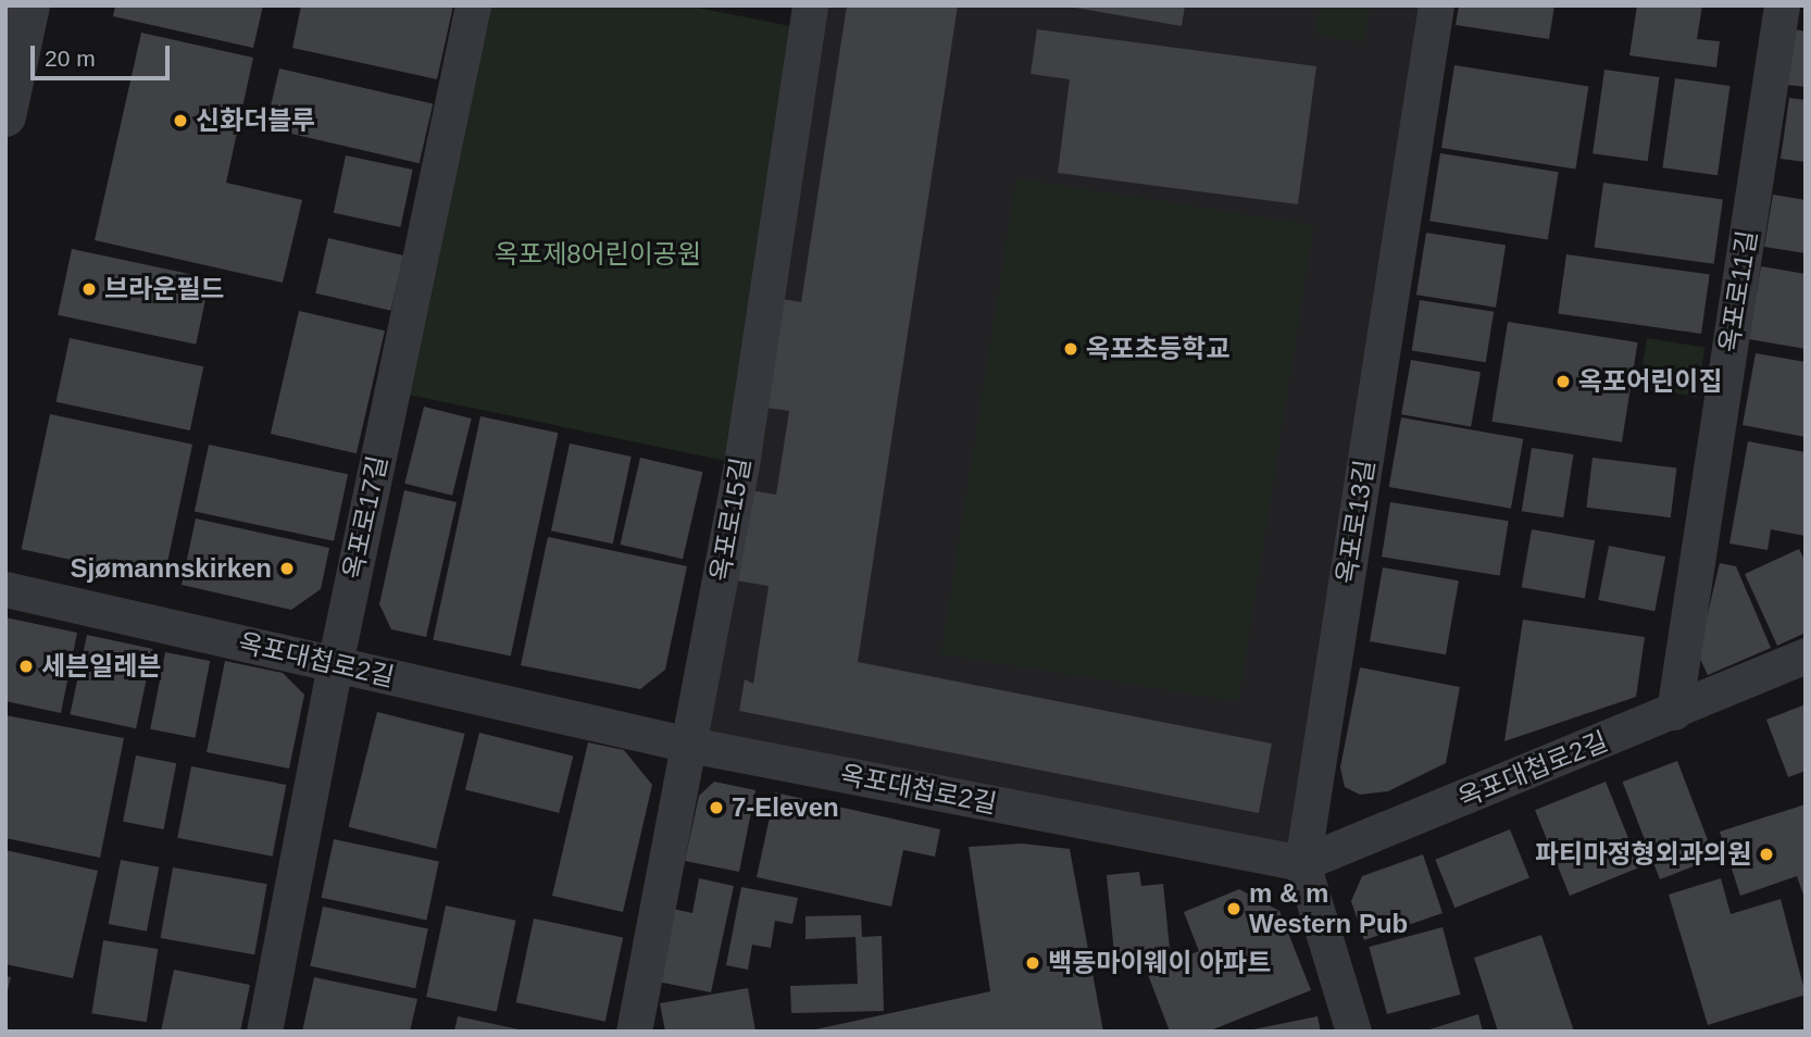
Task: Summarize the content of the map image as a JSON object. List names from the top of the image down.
{
  "streets": {
    "street": [
      "옥포로11길",
      "옥포로17길",
      "옥포로15길",
      "옥포로13길",
      "옥포대첩로2길"
    ]
  },
  "crossings": [
    ["옥포로11길", "옥포대첩로2길"],
    ["옥포로17길", "옥포대첩로2길"],
    ["옥포로15길", "옥포대첩로2길"],
    ["옥포로13길", "옥포대첩로2길"]
  ],
  "parks": ["옥포제8어린이공원"],
  "places": [
    "신화더블루",
    "브라운필드",
    "옥포초등학교",
    "옥포어린이집",
    "Sjømannskirken",
    "세븐일레븐",
    "7-Eleven",
    "파티마정형외과의원",
    "m & m Western Pub",
    "백동마이웨이 아파트"
  ],
  "scale_bar": "20 m"
}
